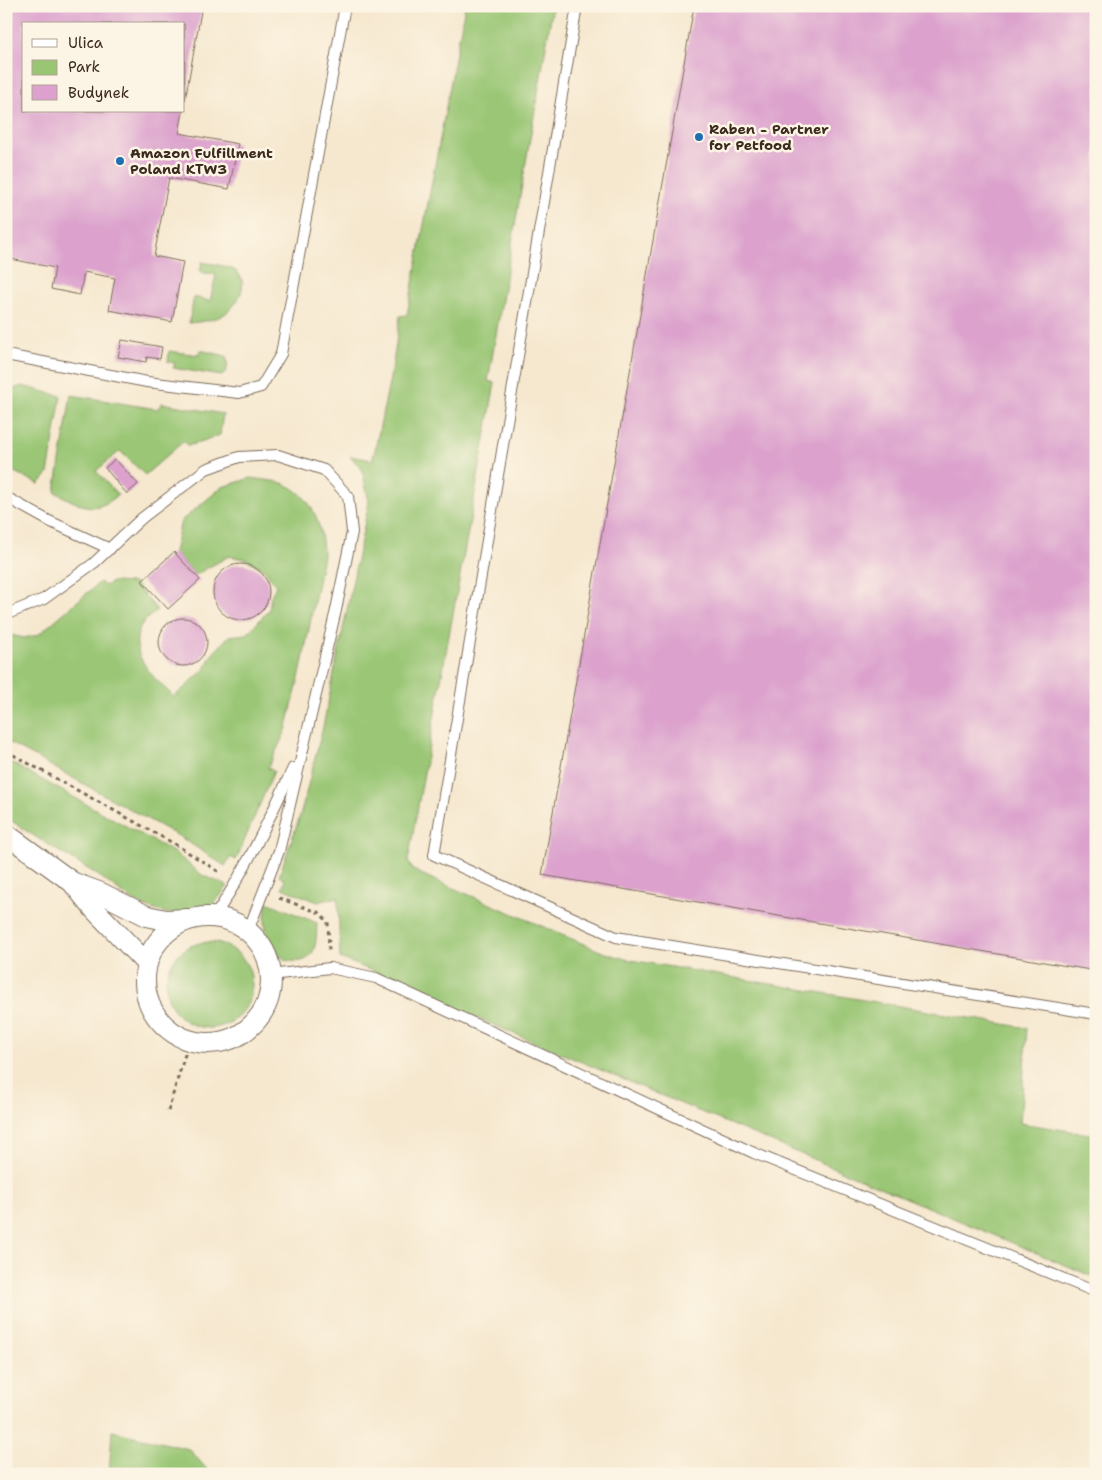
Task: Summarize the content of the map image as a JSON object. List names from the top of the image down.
{
  "places": ["Raben - Partner for Petfood", "Amazon Fulfillment Poland KTW3"],
  "legend": ["Ulica", "Park", "Budynek"]
}
